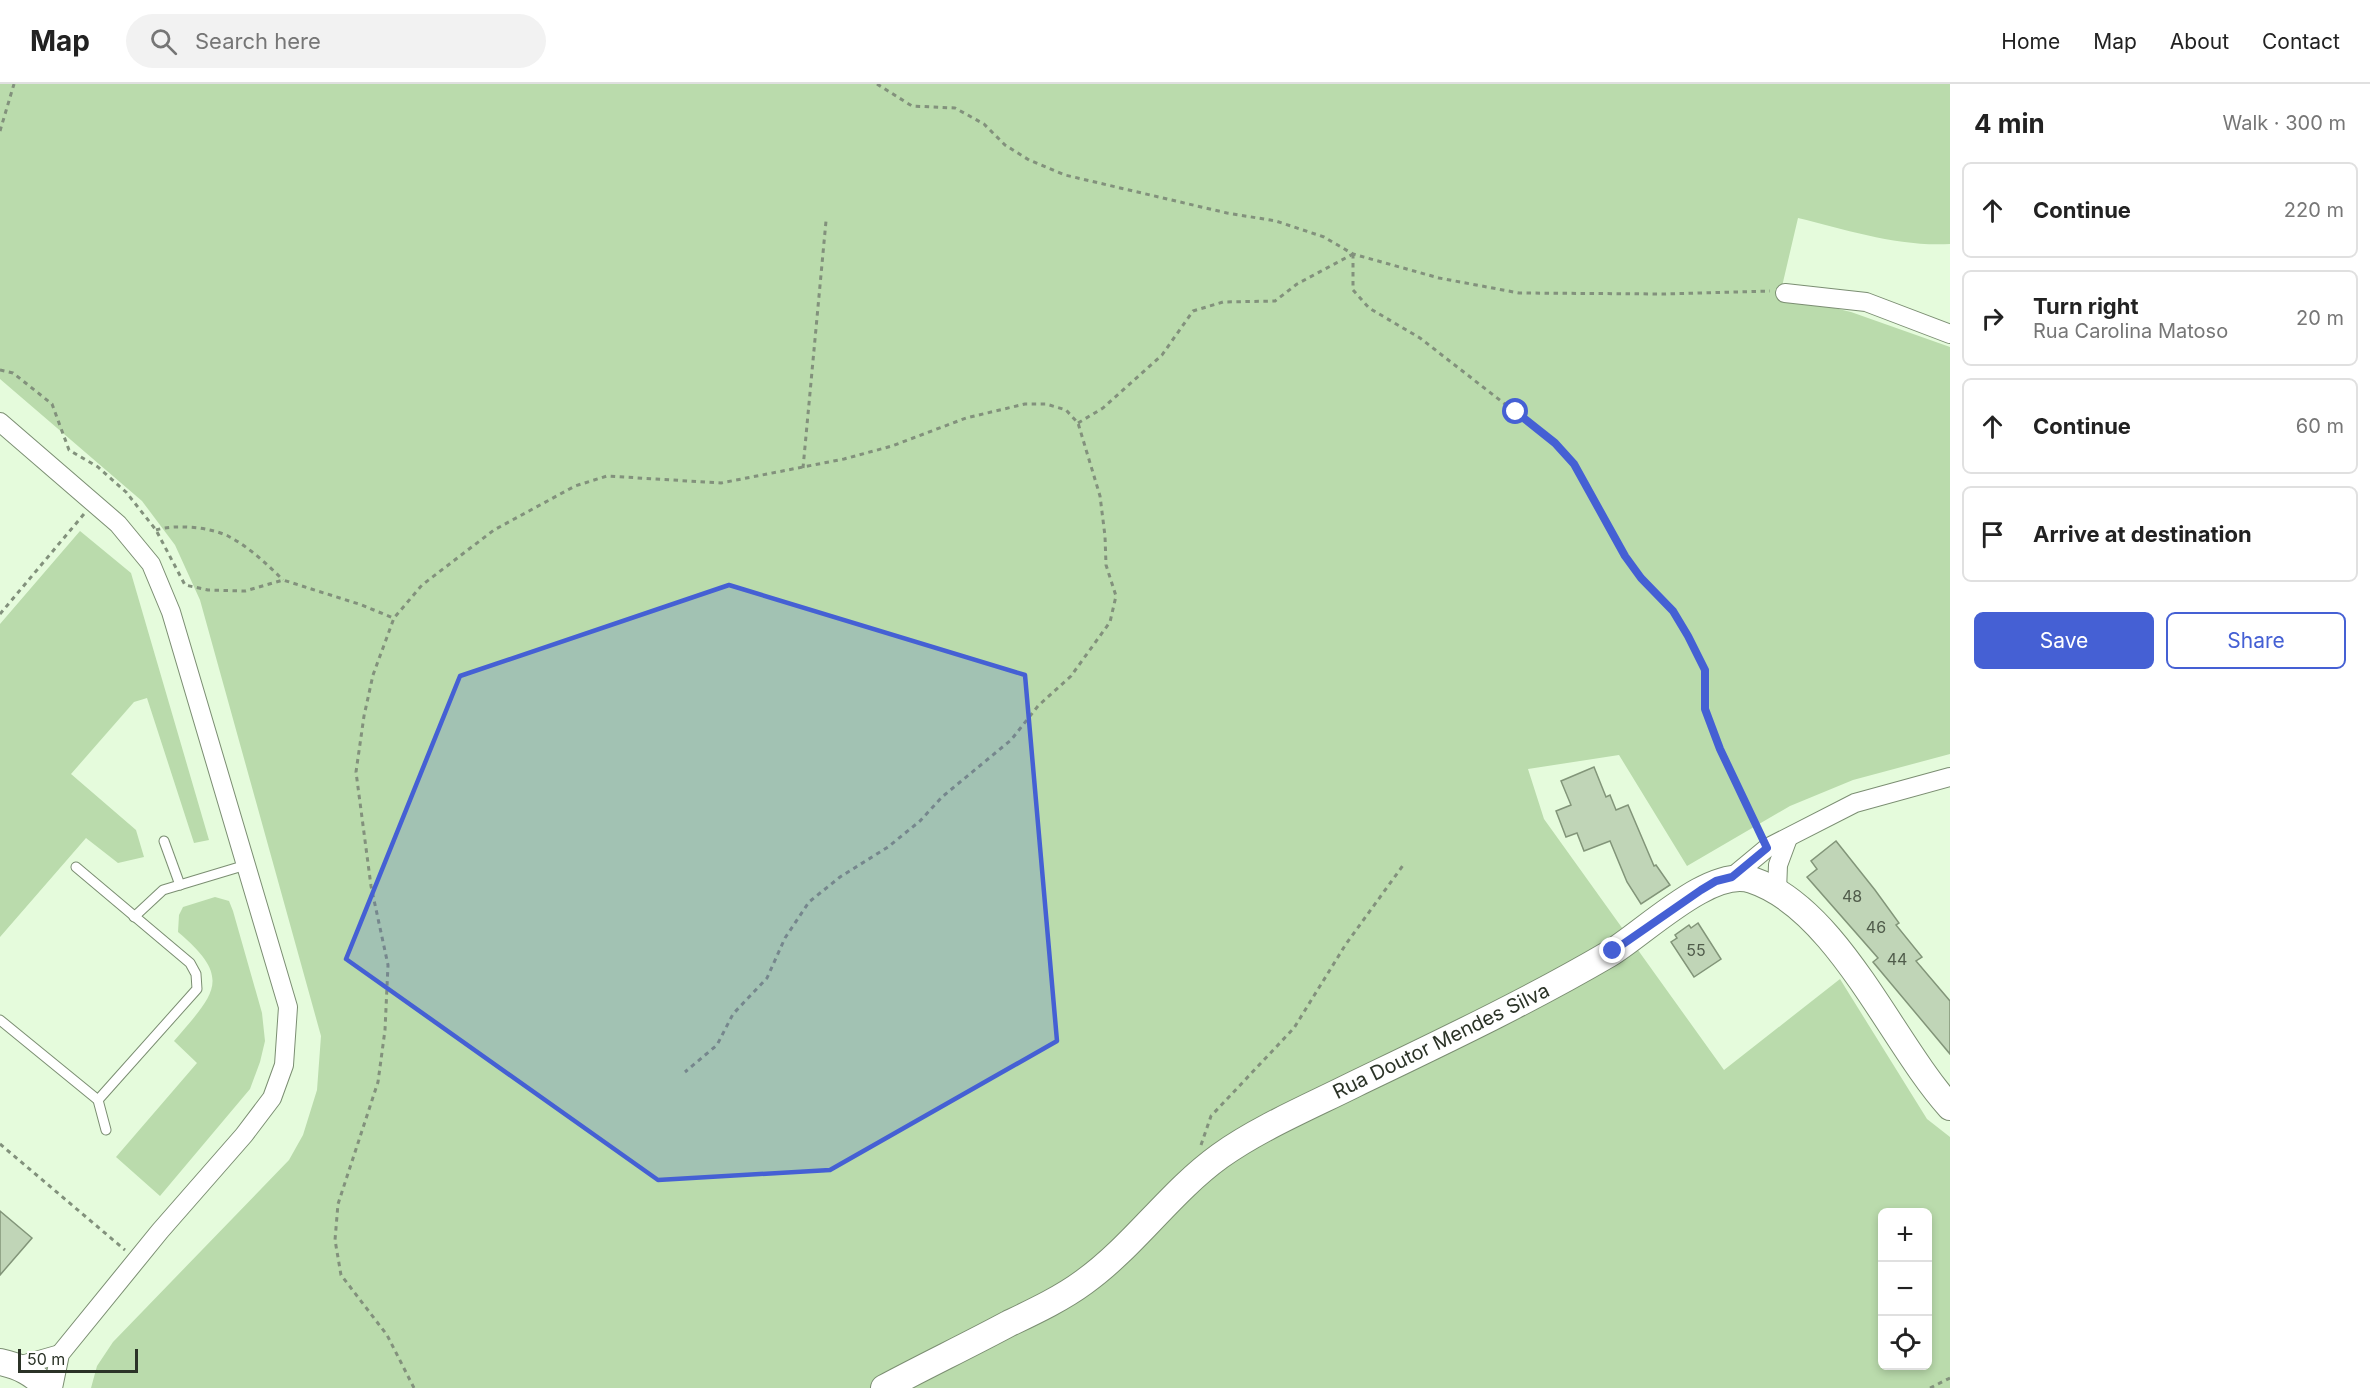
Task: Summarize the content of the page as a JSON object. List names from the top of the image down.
{
  "streets": {
    "street": ["Rua Doutor Mendes Silva"]
  },
  "house_numbers": [
    "48",
    "46",
    "55",
    "44"
  ],
  "scale_bar": "50 m",
  "page": {
    "header": "Map",
    "search": "Search here",
    "nav": [
      "Home",
      "Map",
      "About",
      "Contact"
    ],
    "heading": ["4 min", "Walk · 300 m"],
    "list": [
      ["Continue", "220 m"],
      ["Turn right", "Rua Carolina Matoso", "20 m"],
      ["Continue", "60 m"],
      "Arrive at destination"
    ],
    "buttons": ["Save", "Share"],
    "map_buttons": ["+", "−"],
    "scale": "50 m"
  }
}
